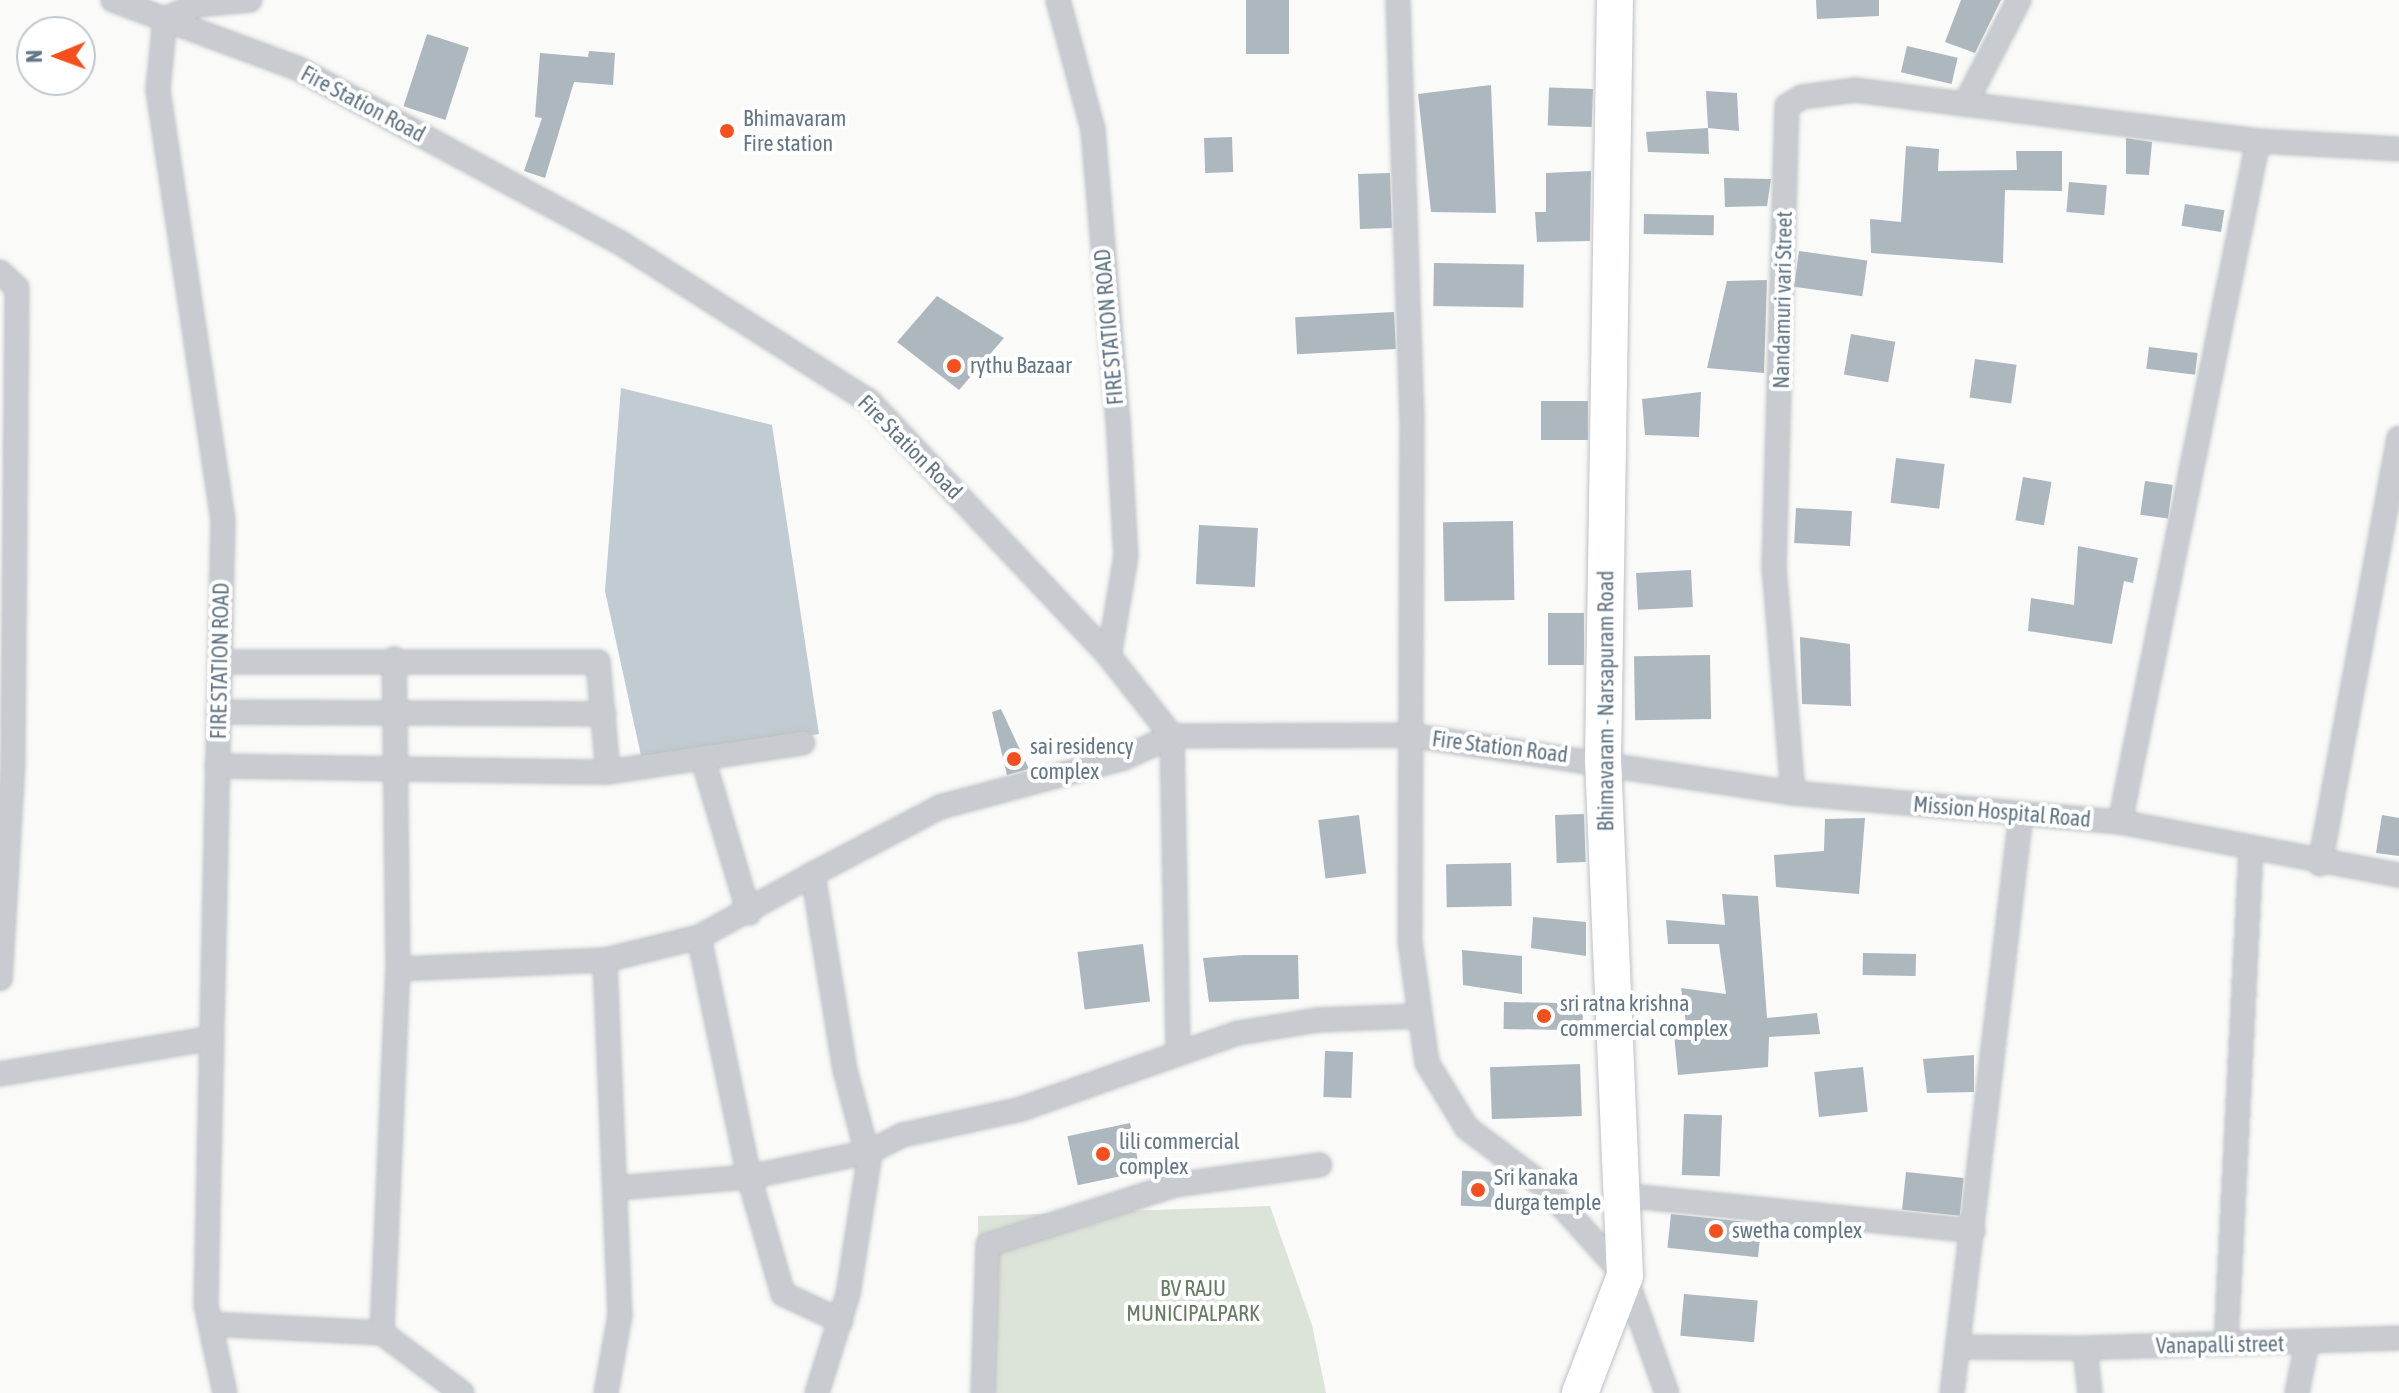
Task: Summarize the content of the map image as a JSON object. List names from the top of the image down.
{
  "streets": {
    "main road": ["Bhimavaram - Narsapuram Road"],
    "street": [
      "Fire Station Road",
      "Nandamuri vari Street",
      "FIRE STATION ROAD",
      "Mission Hospital Road",
      "Vanapalli street"
    ]
  },
  "crossings": [
    ["Fire Station Road", "FIRE STATION ROAD"],
    ["Fire Station Road", "Bhimavaram - Narsapuram Road"],
    ["Fire Station Road", "Mission Hospital Road"],
    ["Nandamuri vari Street", "Mission Hospital Road"],
    ["Bhimavaram - Narsapuram Road", "Mission Hospital Road"]
  ],
  "parks": ["BV RAJU MUNICIPALPARK"],
  "places": [
    "Bhimavaram Fire station",
    "rythu Bazaar",
    "sai residency complex",
    "sri ratna krishna commercial complex",
    "lili commercial complex",
    "Sri kanaka durga temple",
    "swetha complex"
  ],
  "north": "left"
}
